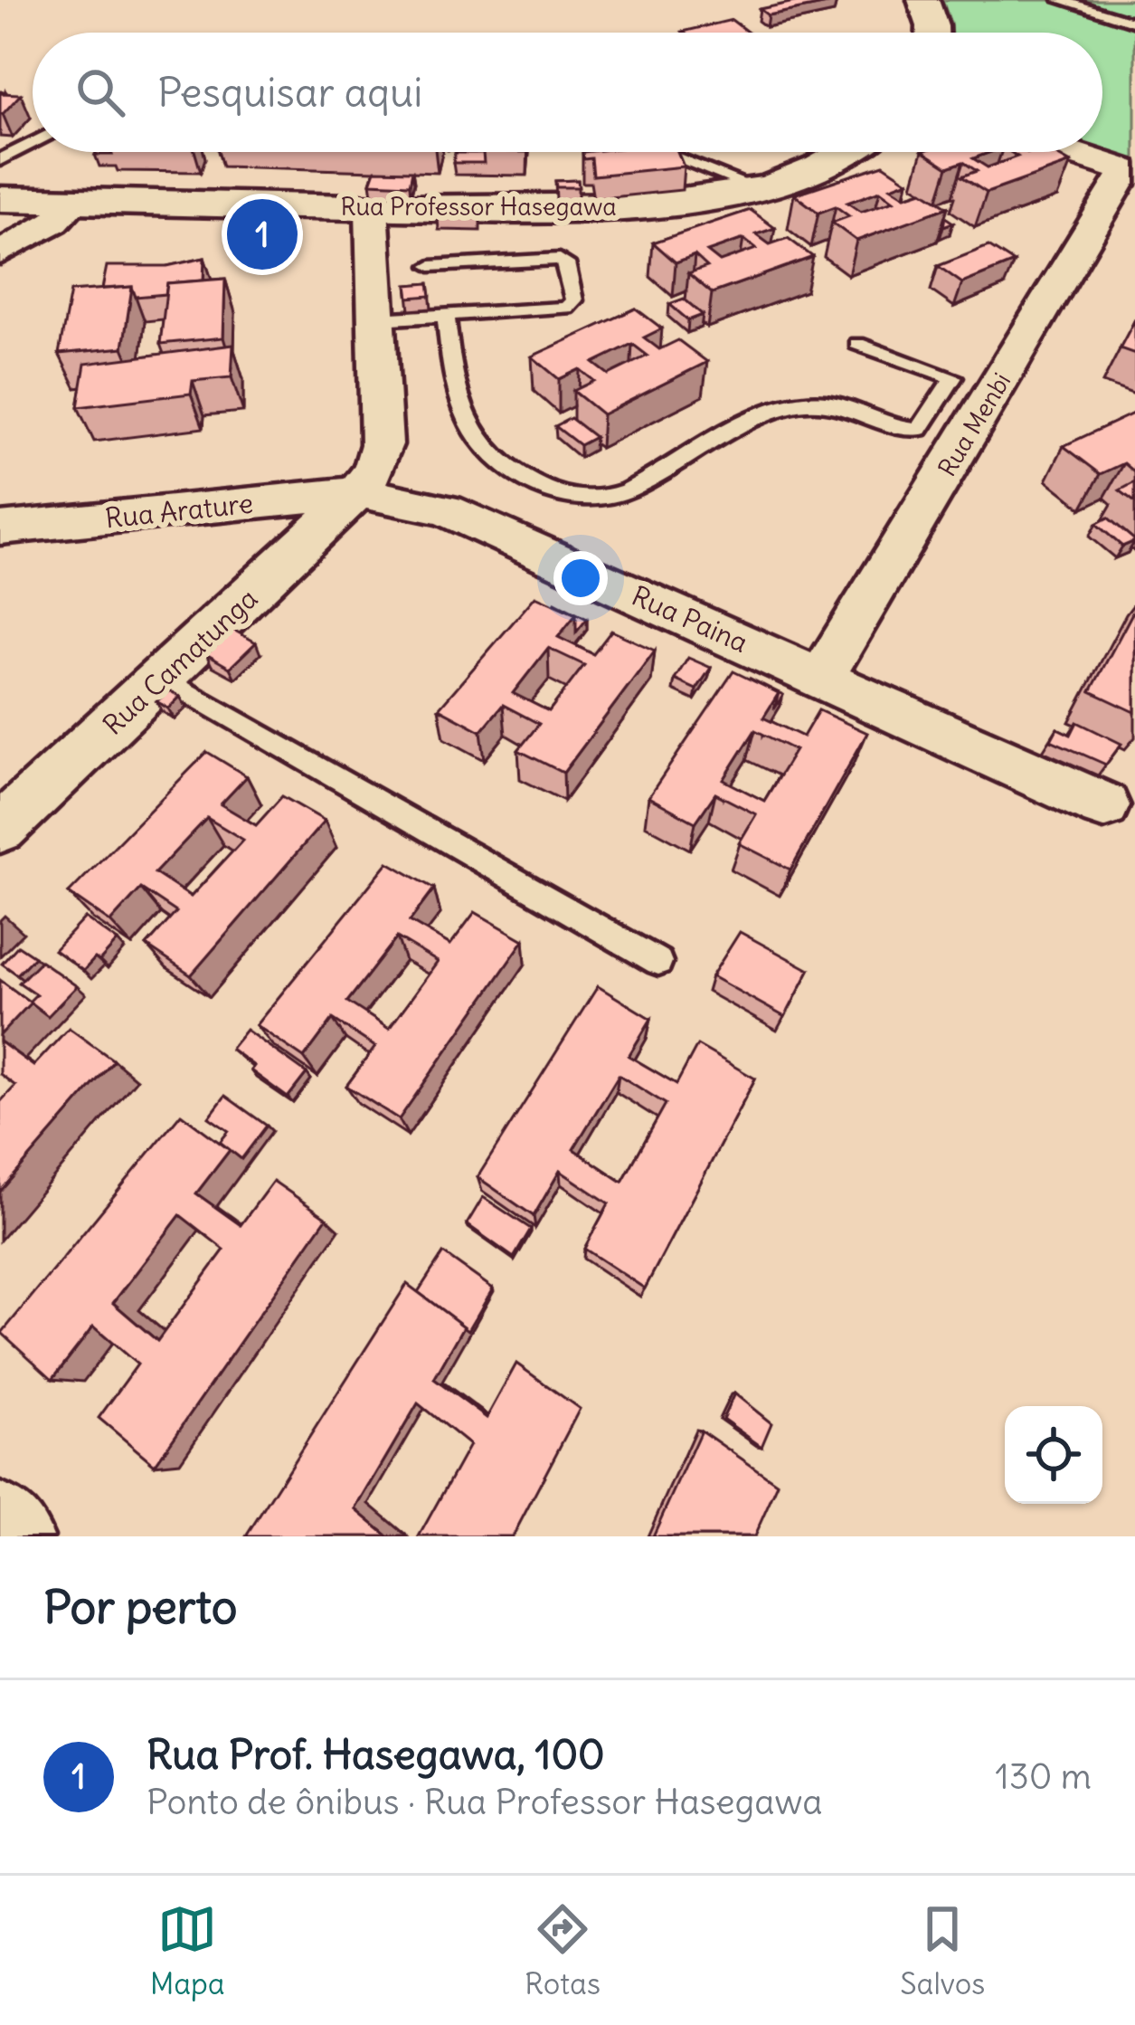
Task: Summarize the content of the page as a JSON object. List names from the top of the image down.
{
  "streets": {
    "street": [
      "Rua Professor Hasegawa",
      "Rua Menbi",
      "Rua Arature",
      "Rua Paina",
      "Rua Camatunga"
    ]
  },
  "crossings": [
    ["Rua Menbi", "Rua Paina"],
    ["Rua Arature", "Rua Paina"],
    ["Rua Arature", "Rua Camatunga"],
    ["Rua Paina", "Rua Camatunga"]
  ],
  "page": {
    "search": "Pesquisar aqui",
    "pins": "1",
    "heading": "Por perto",
    "list": [
      {
        "mark": "1",
        "name": "Rua Prof. Hasegawa, 100",
        "note": "Ponto de ônibus · Rua Professor Hasegawa",
        "value": "130 m"
      }
    ],
    "nav": ["Mapa", "Rotas", "Salvos"]
  }
}
